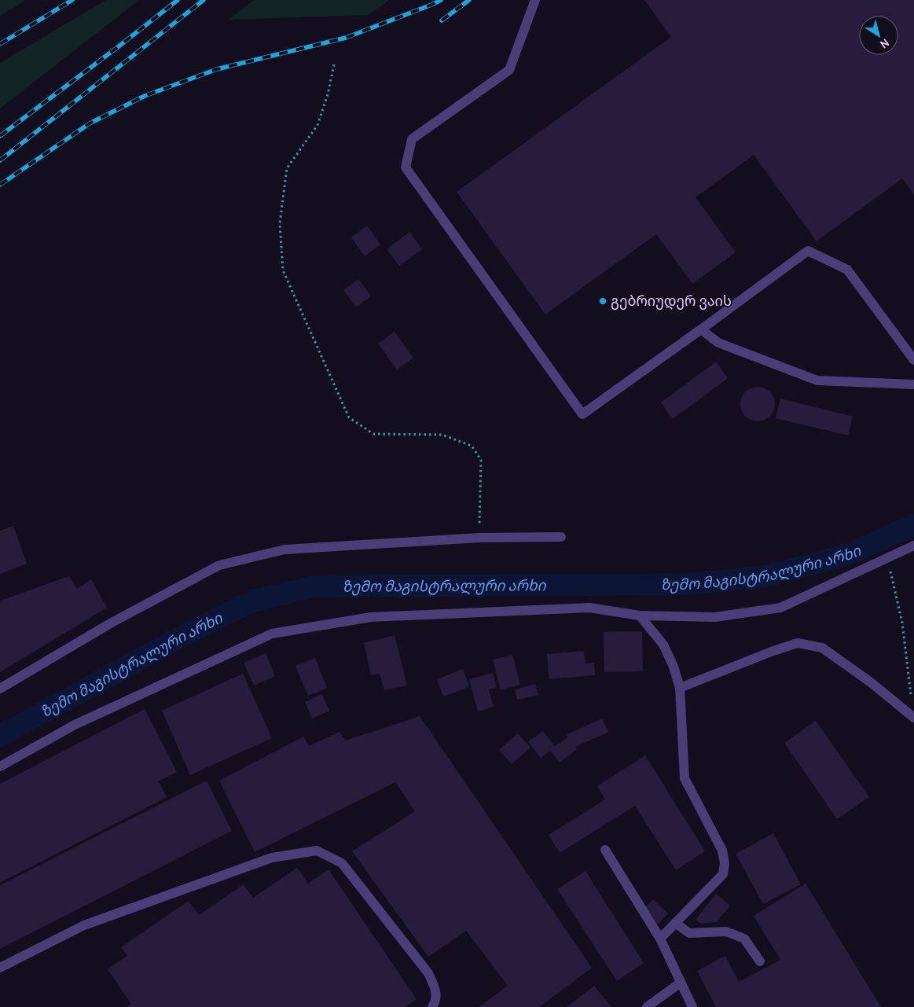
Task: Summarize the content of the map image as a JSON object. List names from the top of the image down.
{
  "water": ["ზემო მაგისტრალური არხი"],
  "places": ["გებრიუდერ ვაის"],
  "north": "bottom right"
}
